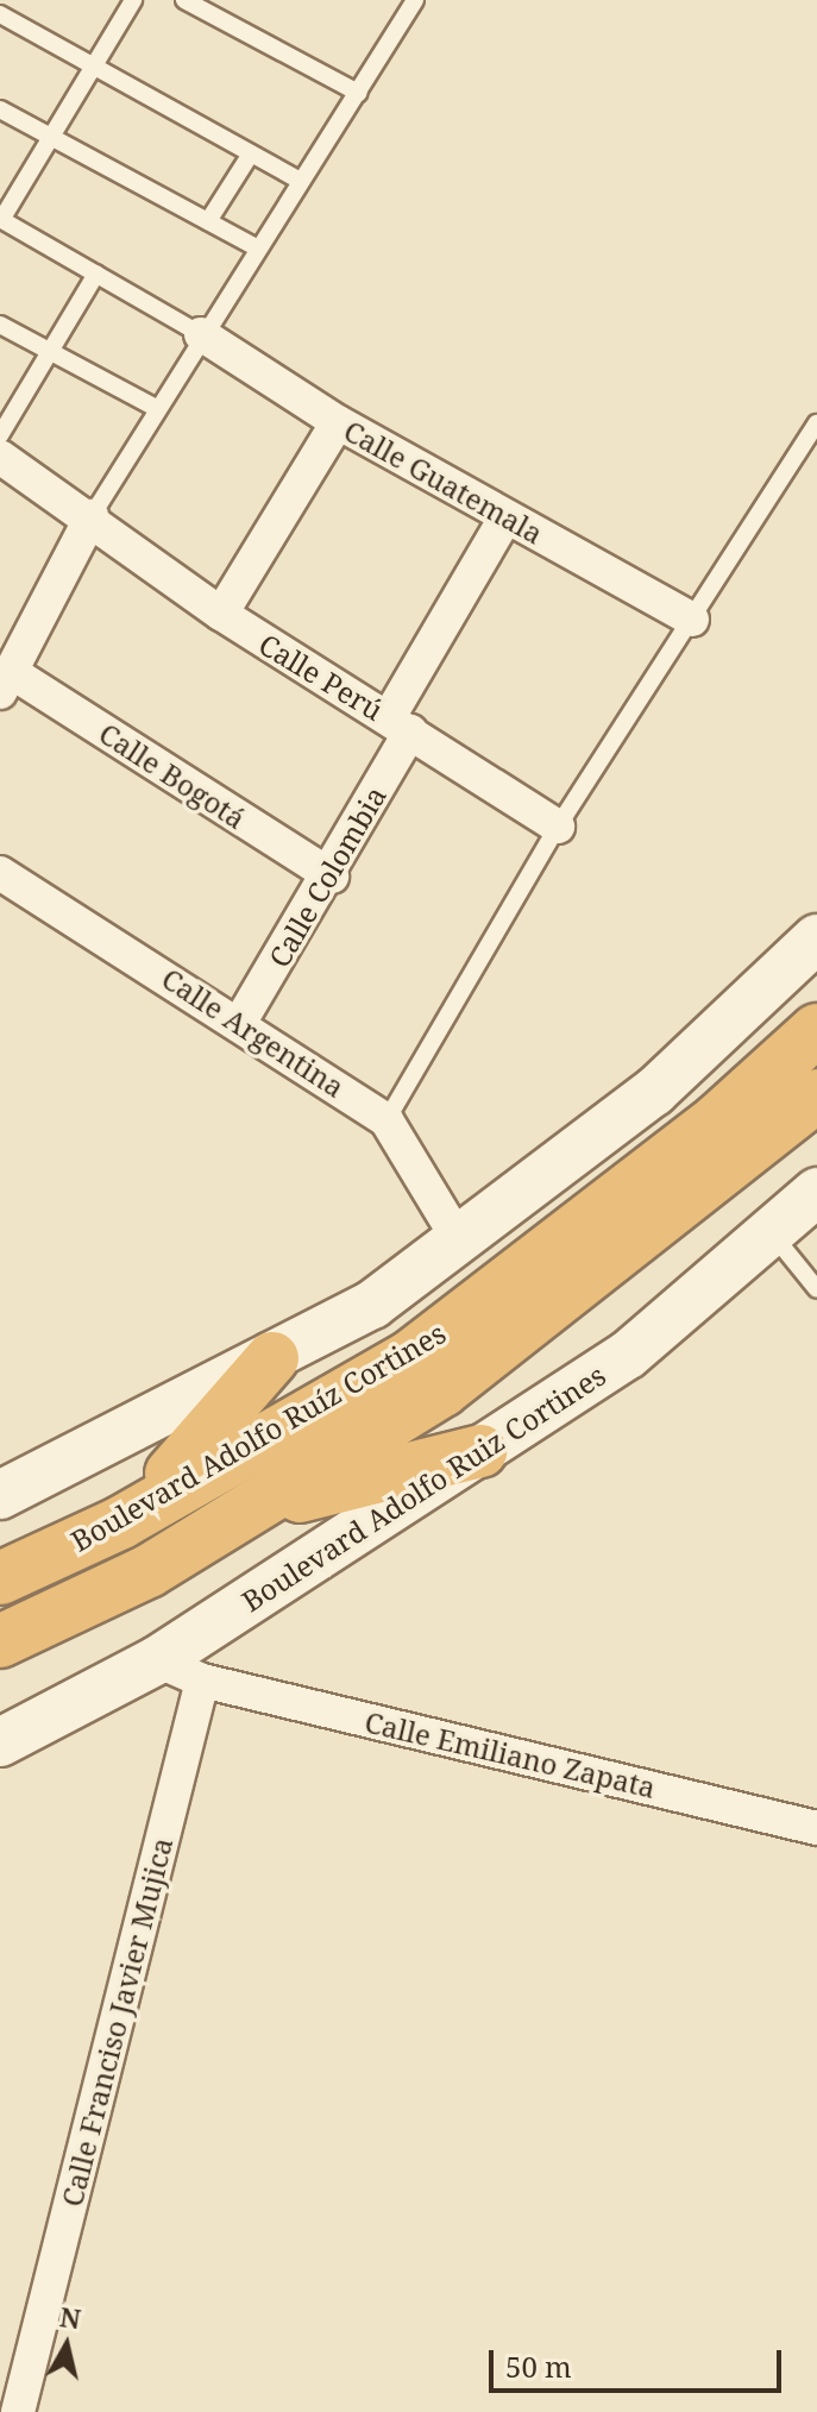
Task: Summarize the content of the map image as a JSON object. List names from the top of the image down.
{
  "streets": {
    "highway": ["Boulevard Adolfo Ruíz Cortines"],
    "main road": ["Boulevard Adolfo Ruiz Cortines"],
    "street": [
      "Calle Guatemala",
      "Calle Perú",
      "Calle Bogotá",
      "Calle Colombia",
      "Calle Argentina",
      "Calle Emiliano Zapata",
      "Calle Franciso Javier Mujica"
    ]
  },
  "crossings": [
    ["Calle Guatemala", "Calle Colombia"],
    ["Calle Perú", "Calle Colombia"],
    ["Calle Bogotá", "Calle Colombia"],
    ["Calle Colombia", "Calle Argentina"],
    ["Calle Emiliano Zapata", "Calle Franciso Javier Mujica"]
  ],
  "scale_bar": "50 m",
  "north": "top"
}
